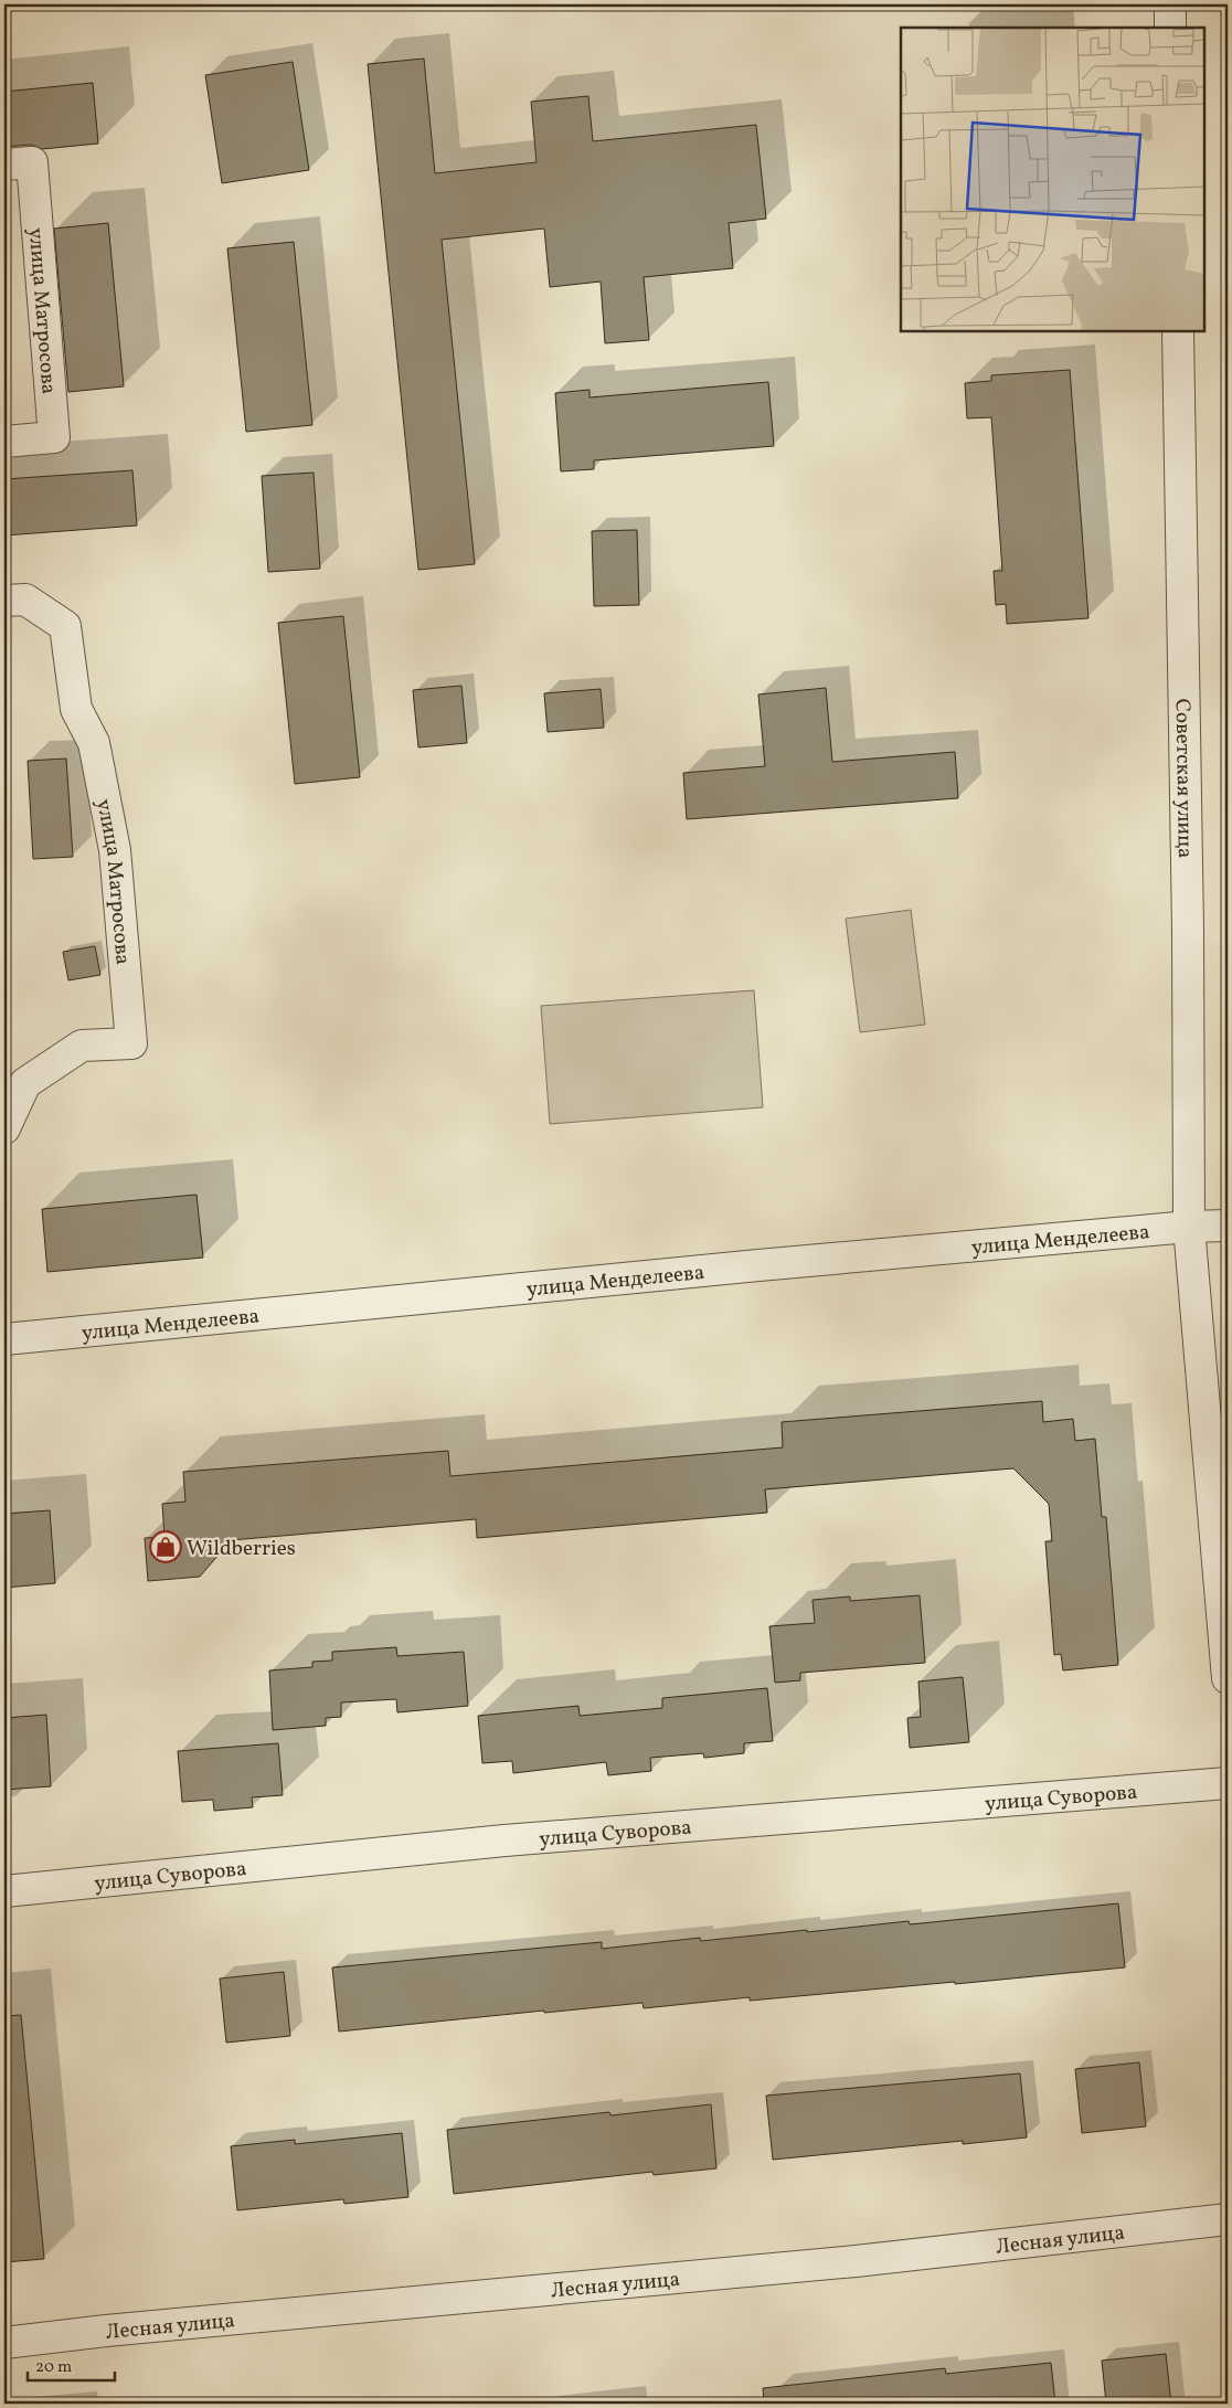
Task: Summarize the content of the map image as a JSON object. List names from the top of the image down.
{
  "streets": {
    "street": [
      "улица Матросова",
      "Советская улица",
      "улица Менделеева",
      "улица Суворова",
      "Лесная улица"
    ]
  },
  "crossings": [
    ["Советская улица", "улица Менделеева"]
  ],
  "places": {
    "shop": ["Wildberries"]
  },
  "scale_bar": "20 m"
}
